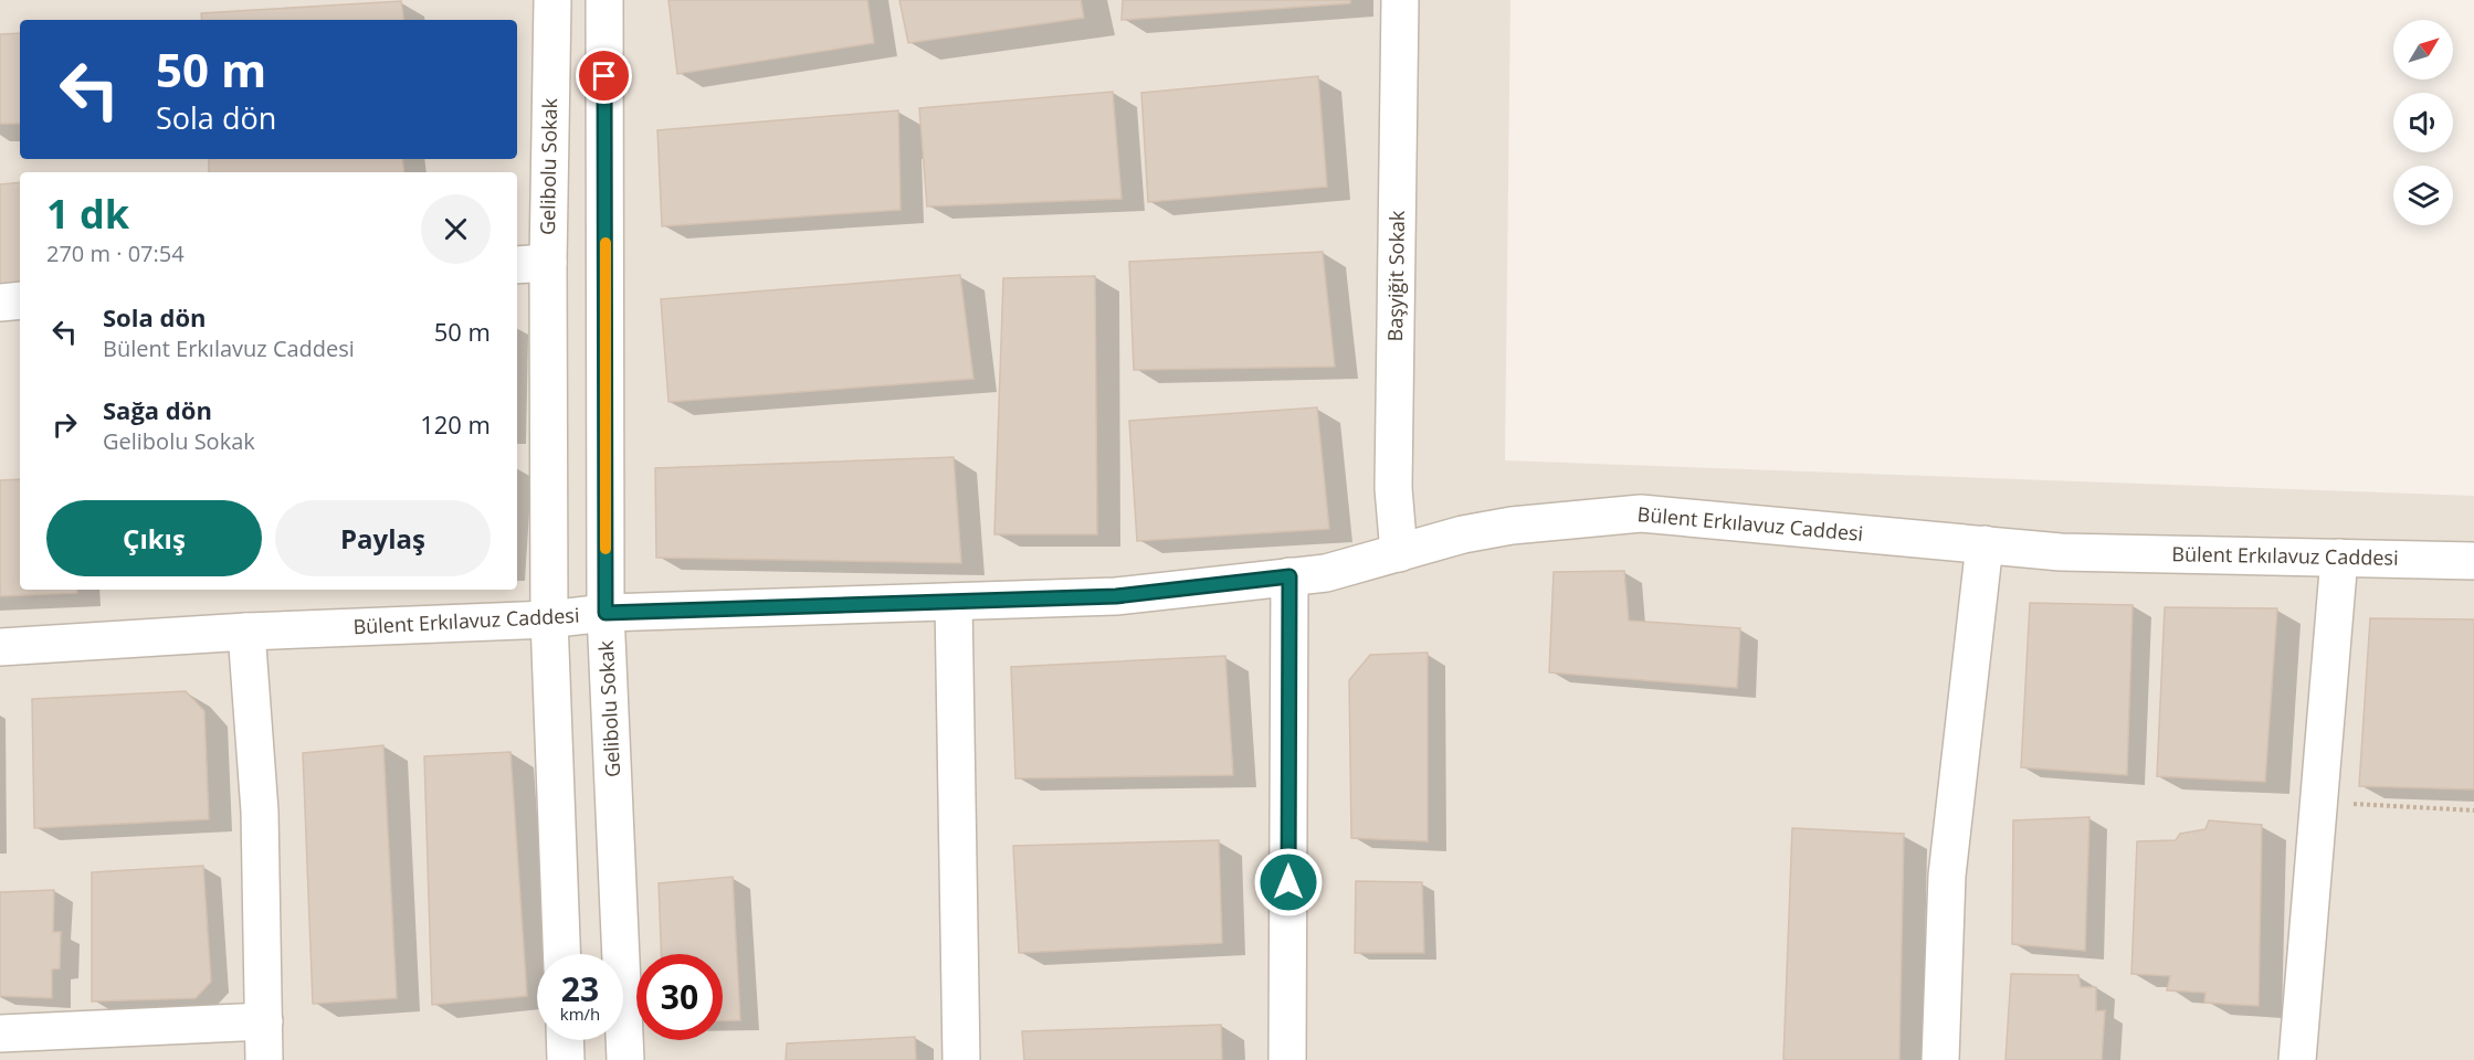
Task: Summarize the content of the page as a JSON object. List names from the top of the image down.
{
  "streets": {
    "street": ["Gelibolu Sokak", "Başyiğit Sokak", "Bülent Erkılavuz Caddesi"]
  },
  "crossings": [
    ["Gelibolu Sokak", "Bülent Erkılavuz Caddesi"],
    ["Başyiğit Sokak", "Bülent Erkılavuz Caddesi"]
  ],
  "north": "top right",
  "page": {
    "turn": ["50 m", "Sola dön"],
    "heading": ["1 dk", "270 m · 07:54"],
    "list": [
      {
        "name": "Sola dön",
        "note": "Bülent Erkılavuz Caddesi",
        "value": "50 m"
      },
      {
        "name": "Sağa dön",
        "note": "Gelibolu Sokak",
        "value": "120 m"
      }
    ],
    "buttons": ["Çıkış", "Paylaş"],
    "speed": "23 km/h",
    "limit": "30"
  }
}
